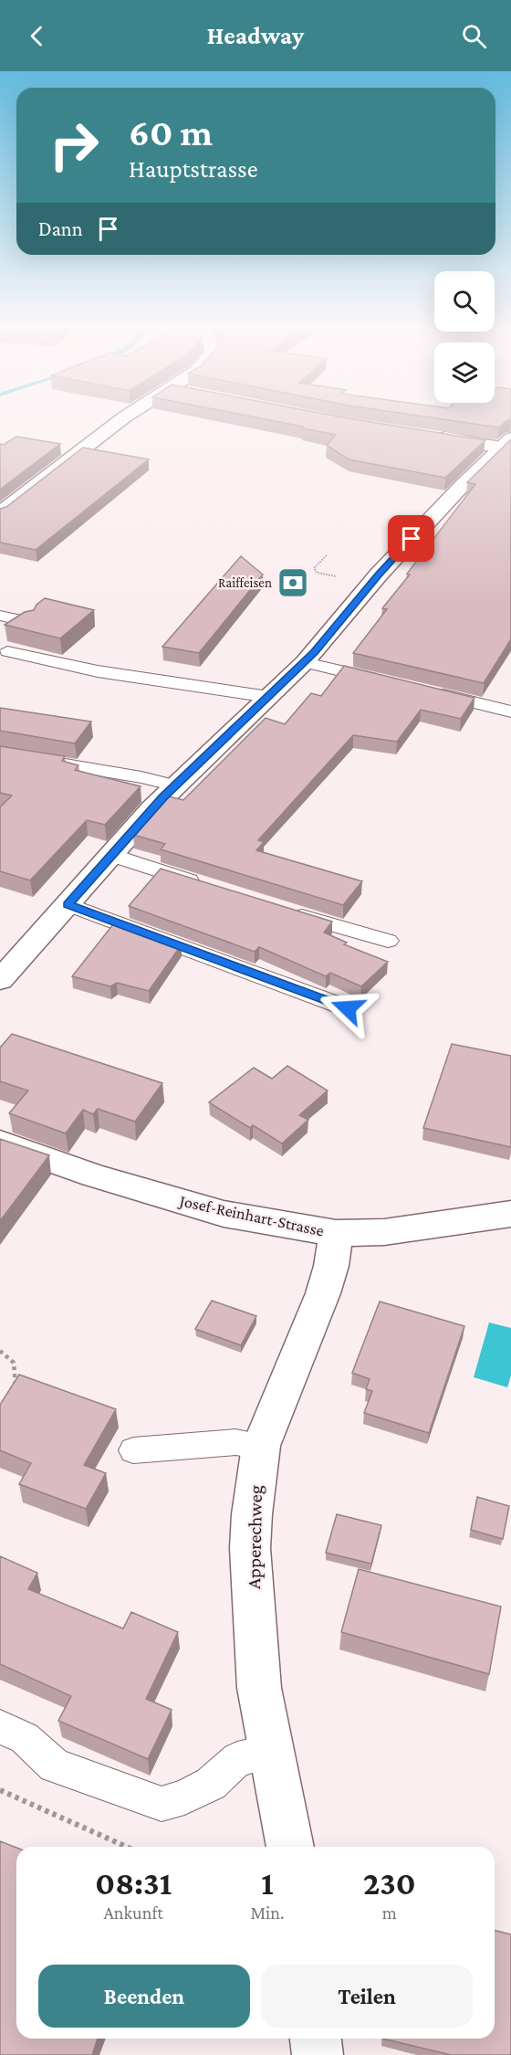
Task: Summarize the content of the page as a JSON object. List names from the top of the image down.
{
  "streets": {
    "street": ["Josef-Reinhart-Strasse", "Apperechweg"]
  },
  "crossings": [
    ["Josef-Reinhart-Strasse", "Apperechweg"]
  ],
  "places": {
    "bank": ["Raiffeisen"]
  },
  "page": {
    "header": "Headway",
    "turn": ["60 m", "Hauptstrasse"],
    "then": "Dann",
    "eta": [
      "08:31",
      "Ankunft",
      "1",
      "Min.",
      "230",
      "m"
    ],
    "buttons": ["Beenden", "Teilen"]
  }
}
